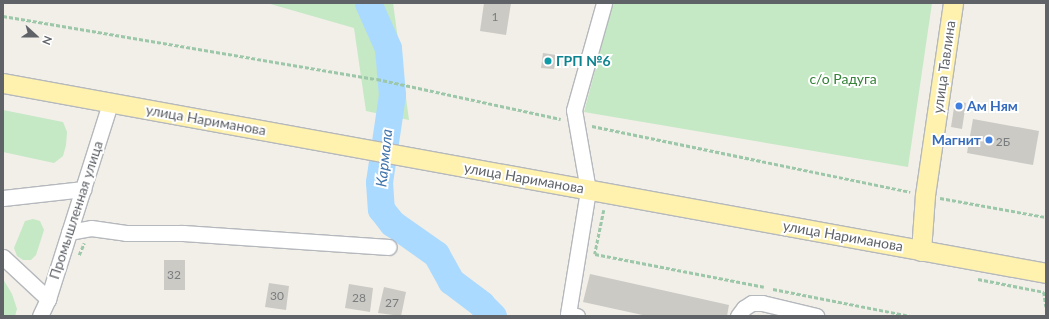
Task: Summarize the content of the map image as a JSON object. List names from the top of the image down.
{
  "streets": {
    "main road": ["улица Тавлина", "улица Нариманова"],
    "street": ["Промышленная улица"]
  },
  "crossings": [
    ["улица Тавлина", "улица Нариманова"],
    ["улица Нариманова", "Промышленная улица"]
  ],
  "water": ["Кармала"],
  "parks": ["с/о Радуга"],
  "places": ["ГРП №6", "Ам Ням", "Магнит"],
  "house_numbers": [
    "1",
    "2Б",
    "32",
    "30",
    "28",
    "27"
  ],
  "north": "right"
}
